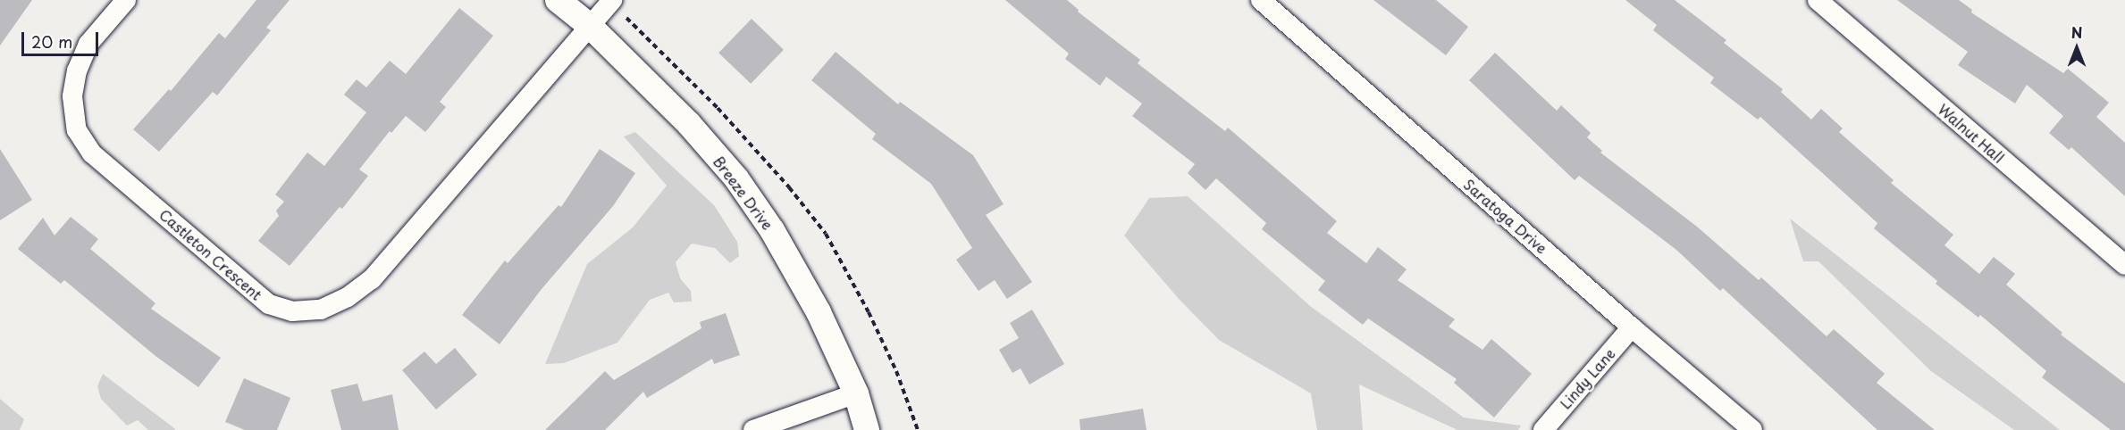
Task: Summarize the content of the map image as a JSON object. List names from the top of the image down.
{
  "streets": {
    "street": [
      "Walnut Hall",
      "Breeze Drive",
      "Saratoga Drive",
      "Castleton Crescent",
      "Lindy Lane"
    ]
  },
  "crossings": [
    ["Breeze Drive", "Castleton Crescent"],
    ["Saratoga Drive", "Lindy Lane"]
  ],
  "scale_bar": "20 m",
  "north": "top"
}
